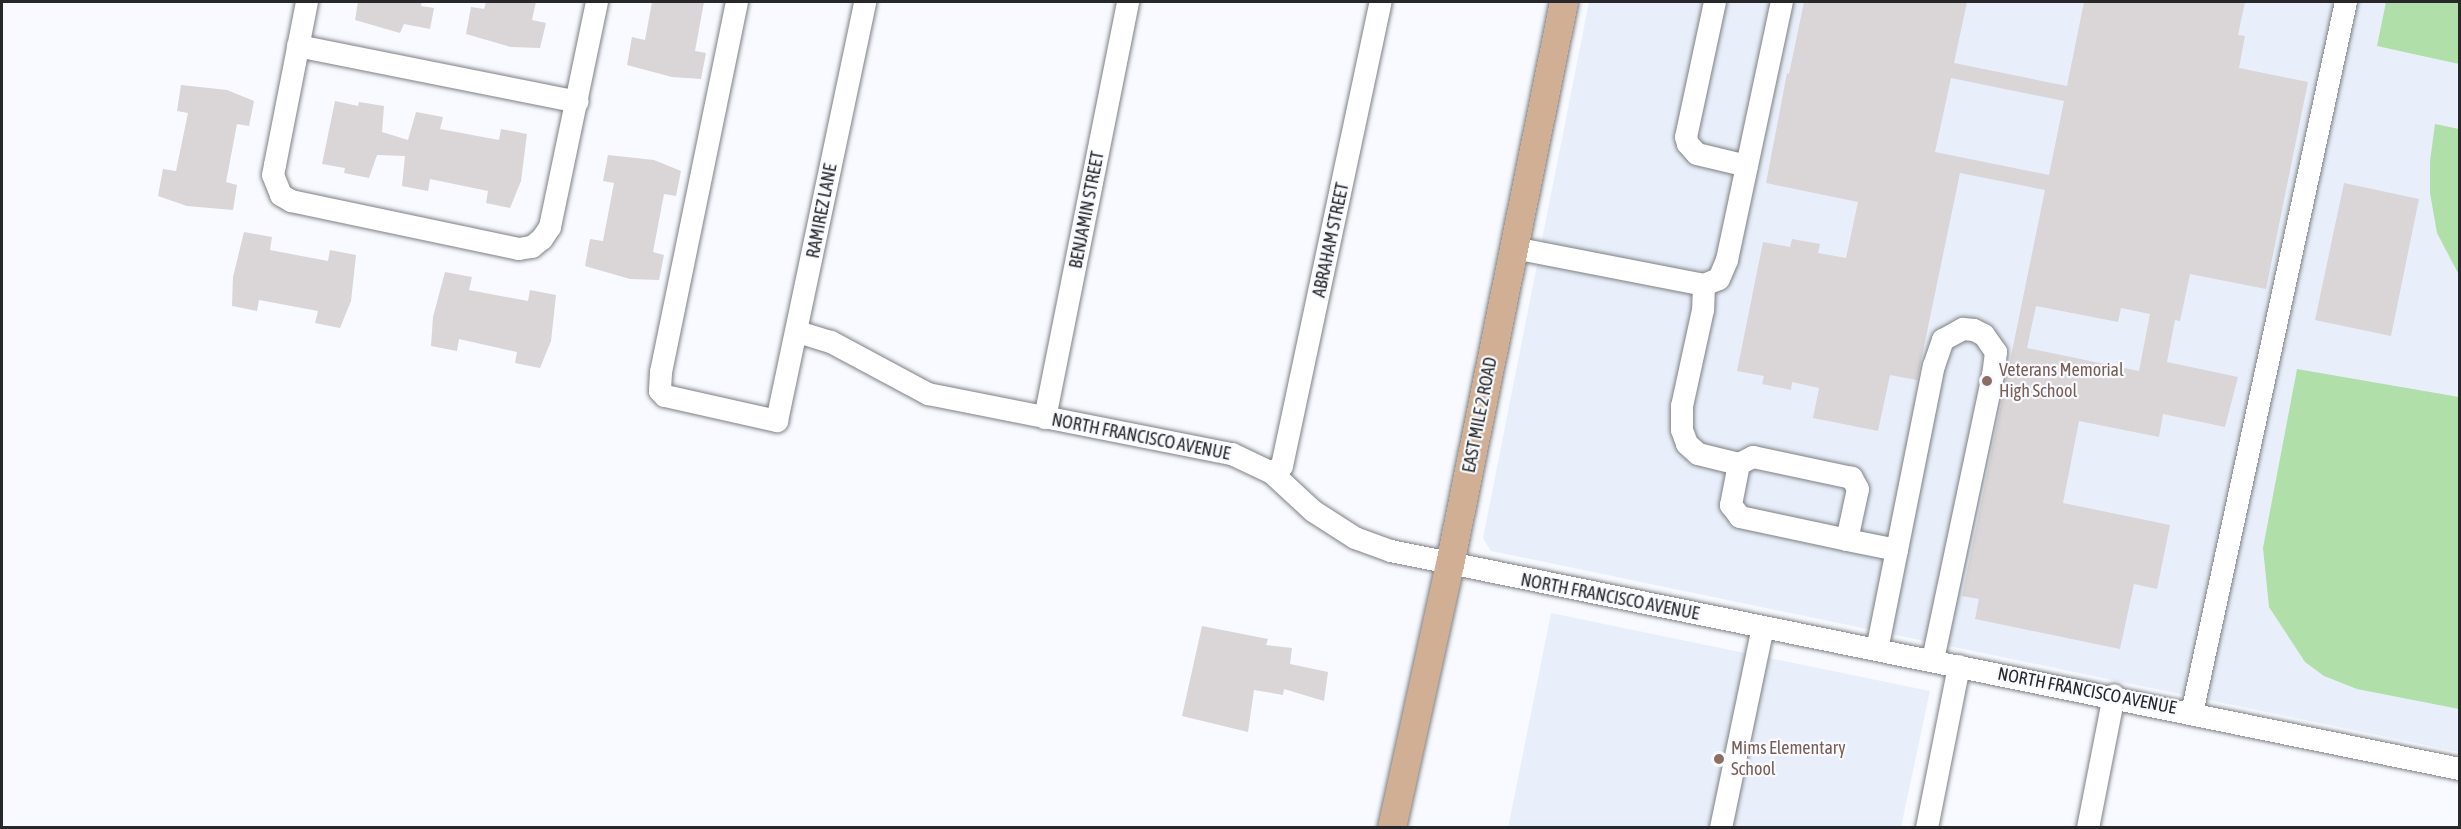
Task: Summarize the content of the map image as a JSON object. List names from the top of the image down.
{
  "streets": {
    "main road": ["EAST MILE 2 ROAD"],
    "street": [
      "BENJAMIN STREET",
      "RAMIREZ LANE",
      "ABRAHAM STREET",
      "NORTH FRANCISCO AVENUE"
    ]
  },
  "crossings": [
    ["BENJAMIN STREET", "NORTH FRANCISCO AVENUE"],
    ["RAMIREZ LANE", "NORTH FRANCISCO AVENUE"],
    ["ABRAHAM STREET", "NORTH FRANCISCO AVENUE"],
    ["EAST MILE 2 ROAD", "NORTH FRANCISCO AVENUE"]
  ],
  "places": ["Veterans Memorial High School", "Mims Elementary School"]
}
